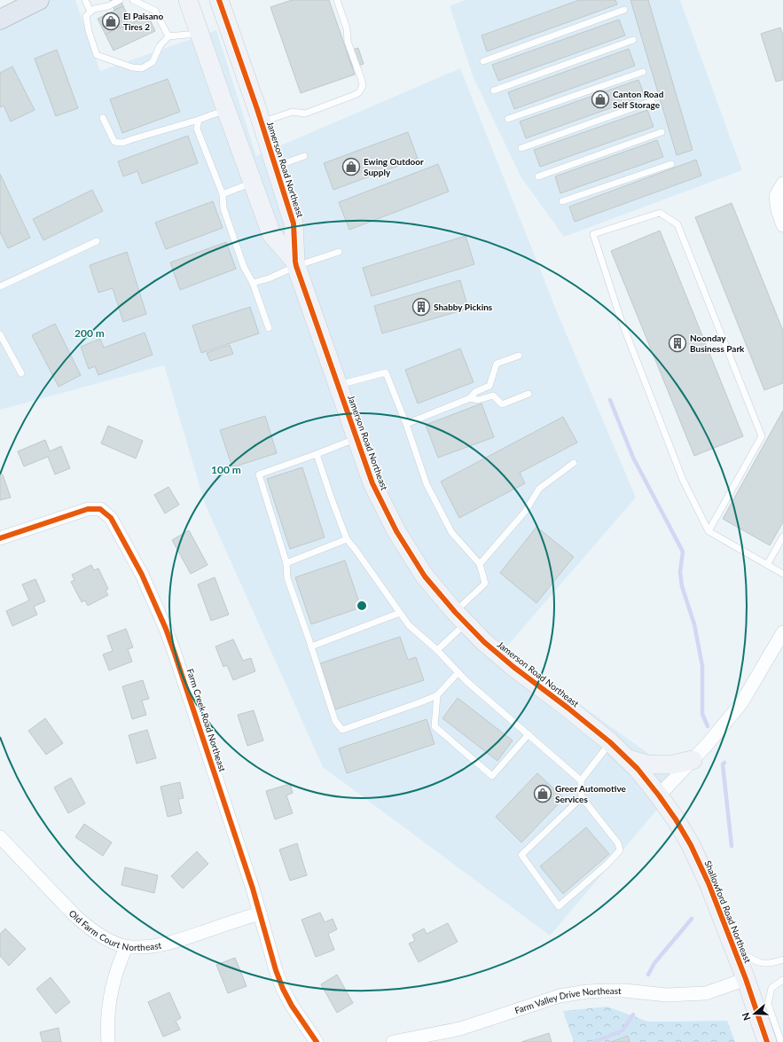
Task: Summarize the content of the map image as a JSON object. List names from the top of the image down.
{
  "streets": {
    "street": [
      "Jamerson Road Northeast",
      "Farm Creek Road Northeast",
      "Shallowford Road Northeast",
      "Old Farm Court Northeast",
      "Farm Valley Drive Northeast"
    ]
  },
  "crossings": [
    ["Jamerson Road Northeast", "Shallowford Road Northeast"],
    ["Farm Creek Road Northeast", "Old Farm Court Northeast"],
    ["Shallowford Road Northeast", "Farm Valley Drive Northeast"]
  ],
  "places": {
    "shop": [
      "El Paisano Tires 2",
      "Canton Road Self Storage",
      "Ewing Outdoor Supply",
      "Greer Automotive Services"
    ],
    "building": ["Shabby Pickins", "Noonday Business Park"]
  },
  "north": "left",
  "rings": ["200 m", "100 m"]
}
